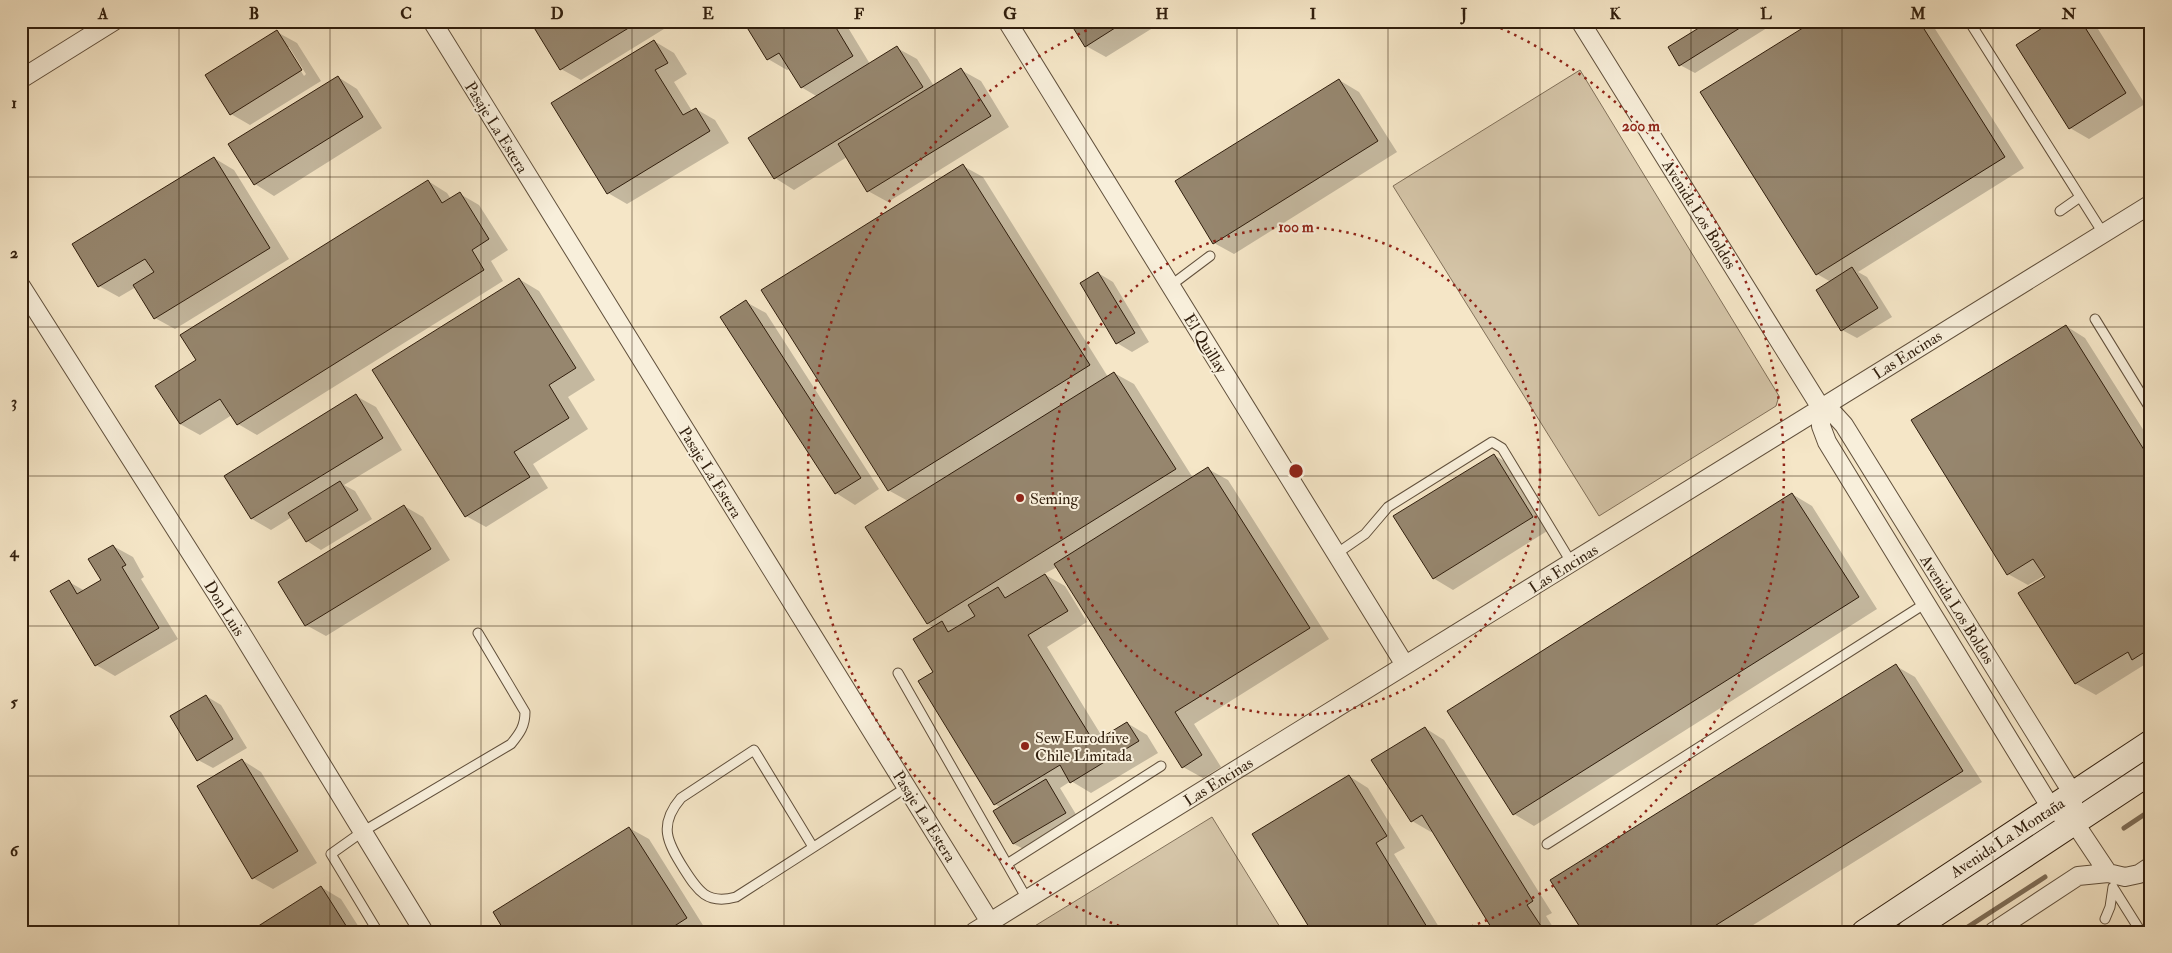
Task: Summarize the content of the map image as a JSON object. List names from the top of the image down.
{
  "streets": {
    "main road": ["Avenida La Montaña"],
    "street": [
      "Pasaje La Estera",
      "Avenida Los Boldos",
      "El Quillay",
      "Las Encinas",
      "Don Luis"
    ]
  },
  "crossings": [
    ["Pasaje La Estera", "Las Encinas"],
    ["Avenida Los Boldos", "Las Encinas"],
    ["Avenida Los Boldos", "Avenida La Montaña"],
    ["El Quillay", "Las Encinas"]
  ],
  "places": ["Seming", "Sew Eurodrive Chile Limitada"],
  "grid": {
    "columns": [
      "A",
      "B",
      "C",
      "D",
      "E",
      "F",
      "G",
      "H",
      "I",
      "J",
      "K",
      "L",
      "M",
      "N"
    ],
    "rows": [
      "1",
      "2",
      "3",
      "4",
      "5",
      "6"
    ]
  },
  "rings": ["200 m", "100 m"]
}
